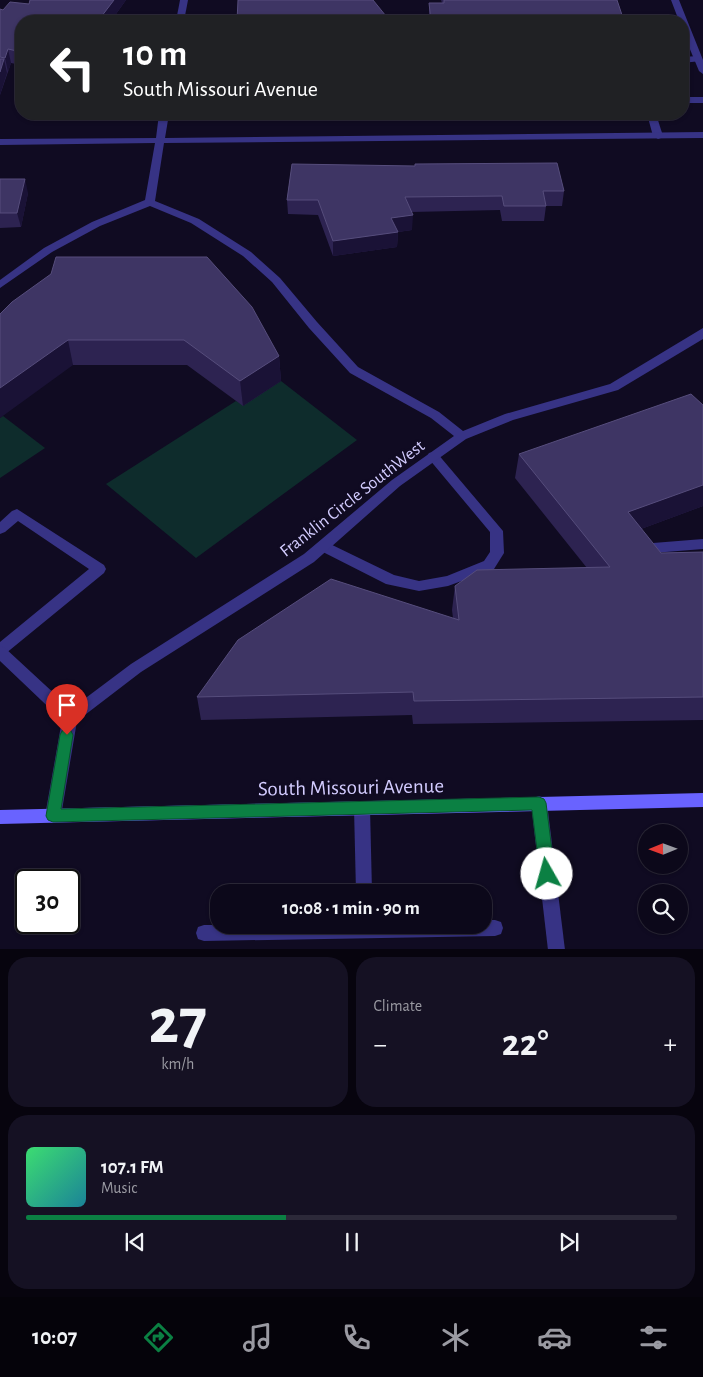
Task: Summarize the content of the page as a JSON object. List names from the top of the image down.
{
  "streets": {
    "main road": ["South Missouri Avenue"],
    "street": ["Franklin Circle SouthWest"]
  },
  "north": "left",
  "page": {
    "turn": ["10 m", "South Missouri Avenue"],
    "limit": "30",
    "trip": "10:08 · 1 min · 90 m",
    "tile": [
      ["27", "km/h"],
      "Climate"
    ],
    "heat": ["−", "22°", "+"],
    "song": ["107.1 FM", "Music"],
    "tabs": "10:07"
  }
}
